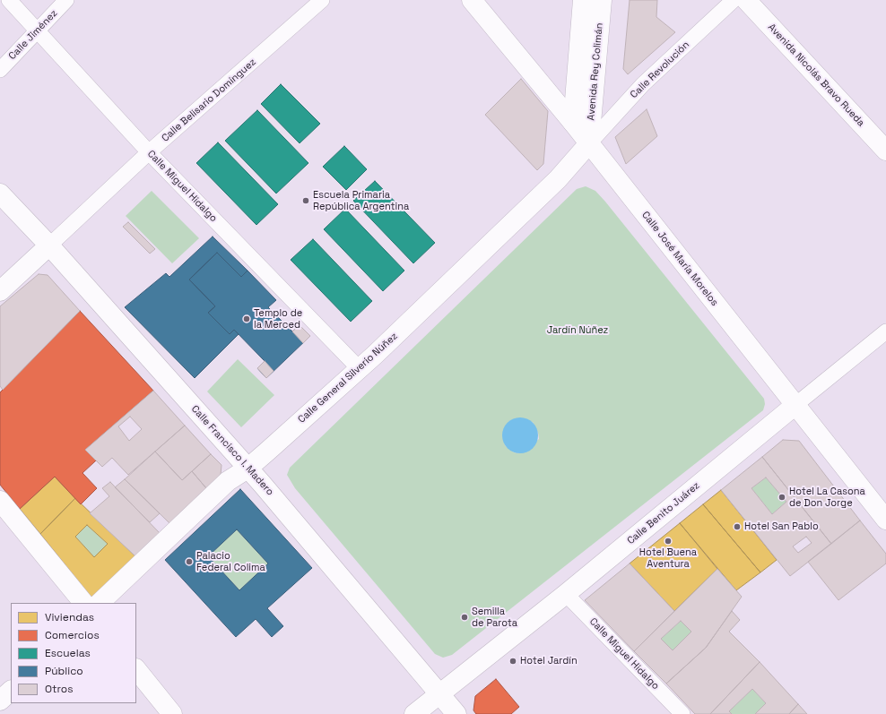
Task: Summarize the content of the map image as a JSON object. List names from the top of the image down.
{
  "streets": {
    "main road": [
      "Avenida Rey Colimán",
      "Avenida Nicolás Bravo Rueda",
      "Calle José María Morelos",
      "Calle General Silverio Núñez",
      "Calle Francisco I. Madero",
      "Calle Benito Juárez"
    ],
    "street": [
      "Calle Jiménez",
      "Calle Revolución",
      "Calle Belisario Domínguez",
      "Calle Miguel Hidalgo"
    ]
  },
  "crossings": [
    ["Calle Jiménez", "Calle Miguel Hidalgo"],
    ["Calle Revolución", "Avenida Rey Colimán"],
    ["Calle Revolución", "Calle José María Morelos"],
    ["Calle Revolución", "Calle General Silverio Núñez"],
    ["Avenida Rey Colimán", "Calle José María Morelos"],
    ["Avenida Rey Colimán", "Calle General Silverio Núñez"],
    ["Calle Belisario Domínguez", "Calle Miguel Hidalgo"],
    ["Calle Belisario Domínguez", "Calle Francisco I. Madero"],
    ["Calle Miguel Hidalgo", "Calle General Silverio Núñez"],
    ["Calle Miguel Hidalgo", "Calle Benito Juárez"],
    ["Calle José María Morelos", "Calle General Silverio Núñez"],
    ["Calle José María Morelos", "Calle Benito Juárez"],
    ["Calle General Silverio Núñez", "Calle Francisco I. Madero"],
    ["Calle Francisco I. Madero", "Calle Benito Juárez"]
  ],
  "parks": ["Jardín Núñez"],
  "places": [
    "Escuela Primaria República Argentina",
    "Templo de la Merced",
    "Hotel La Casona de Don Jorge",
    "Hotel San Pablo",
    "Hotel Buena Aventura",
    "Palacio Federal Colima",
    "Semilla de Parota",
    "Hotel Jardín"
  ],
  "legend": [
    "Viviendas",
    "Comercios",
    "Escuelas",
    "Público",
    "Otros"
  ]
}
